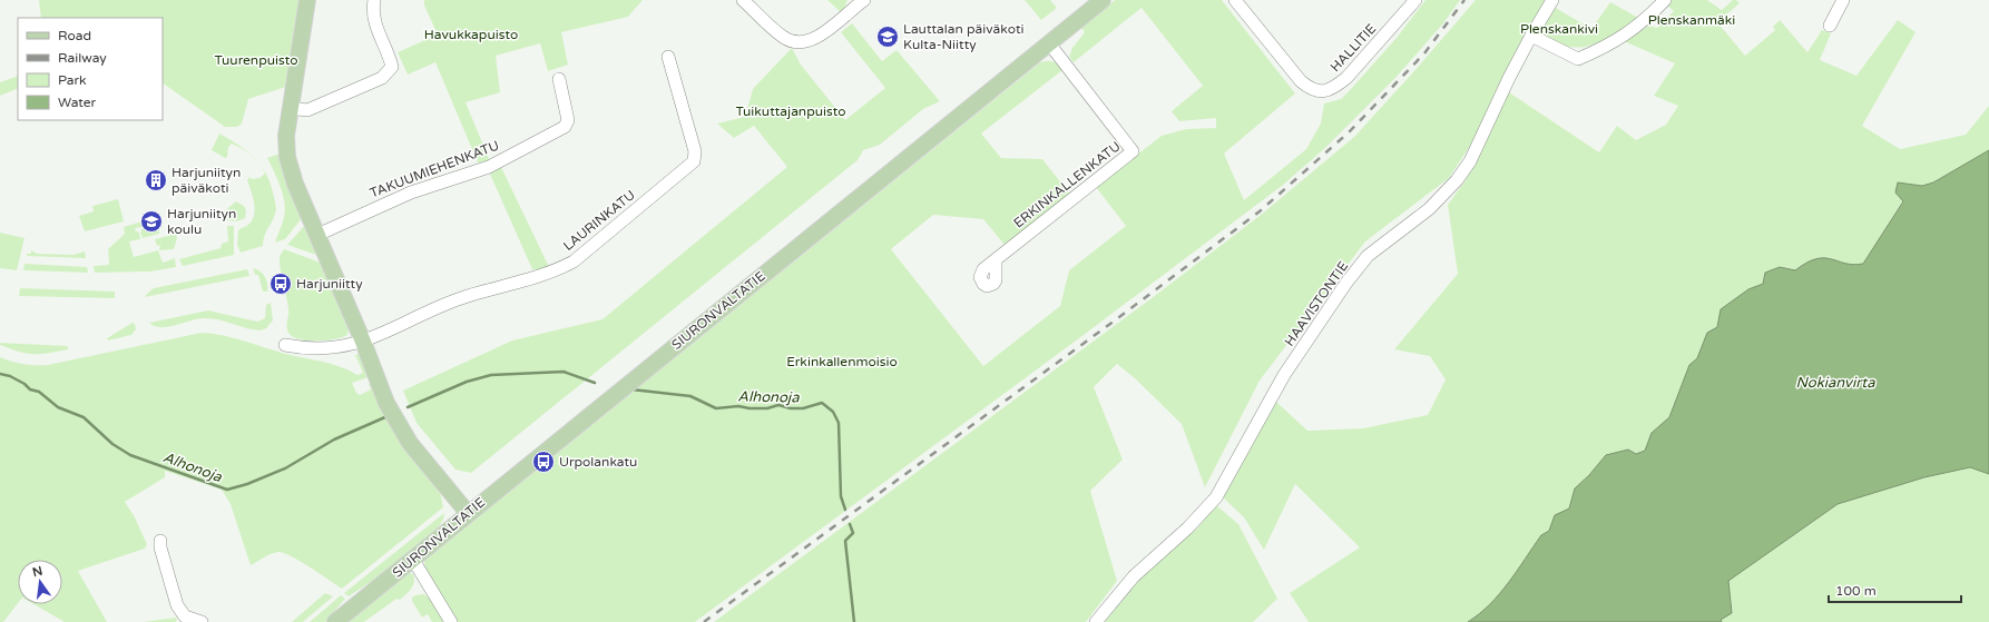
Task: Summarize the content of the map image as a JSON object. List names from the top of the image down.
{
  "streets": {
    "main road": ["SIURONVALTATIE"],
    "street": [
      "HALLITIE",
      "TAKUUMIEHENKATU",
      "ERKINKALLENKATU",
      "LAURINKATU",
      "HAAVISTONTIE"
    ]
  },
  "crossings": [
    ["ERKINKALLENKATU", "SIURONVALTATIE"]
  ],
  "water": ["Nokianvirta", "Alhonoja"],
  "parks": [
    "Plenskanmäki",
    "Plenskankivi",
    "Havukkapuisto",
    "Tuurenpuisto",
    "Tuikuttajanpuisto",
    "Erkinkallenmoisio"
  ],
  "places": {
    "school or university": ["Lauttalan päiväkoti Kulta-Niitty", "Harjuniityn koulu"],
    "building": ["Harjuniityn päiväkoti"],
    "bus stop": ["Harjuniitty", "Urpolankatu"]
  },
  "legend": [
    "Road",
    "Railway",
    "Park",
    "Water"
  ],
  "scale_bar": "100 m",
  "north": "top"
}
